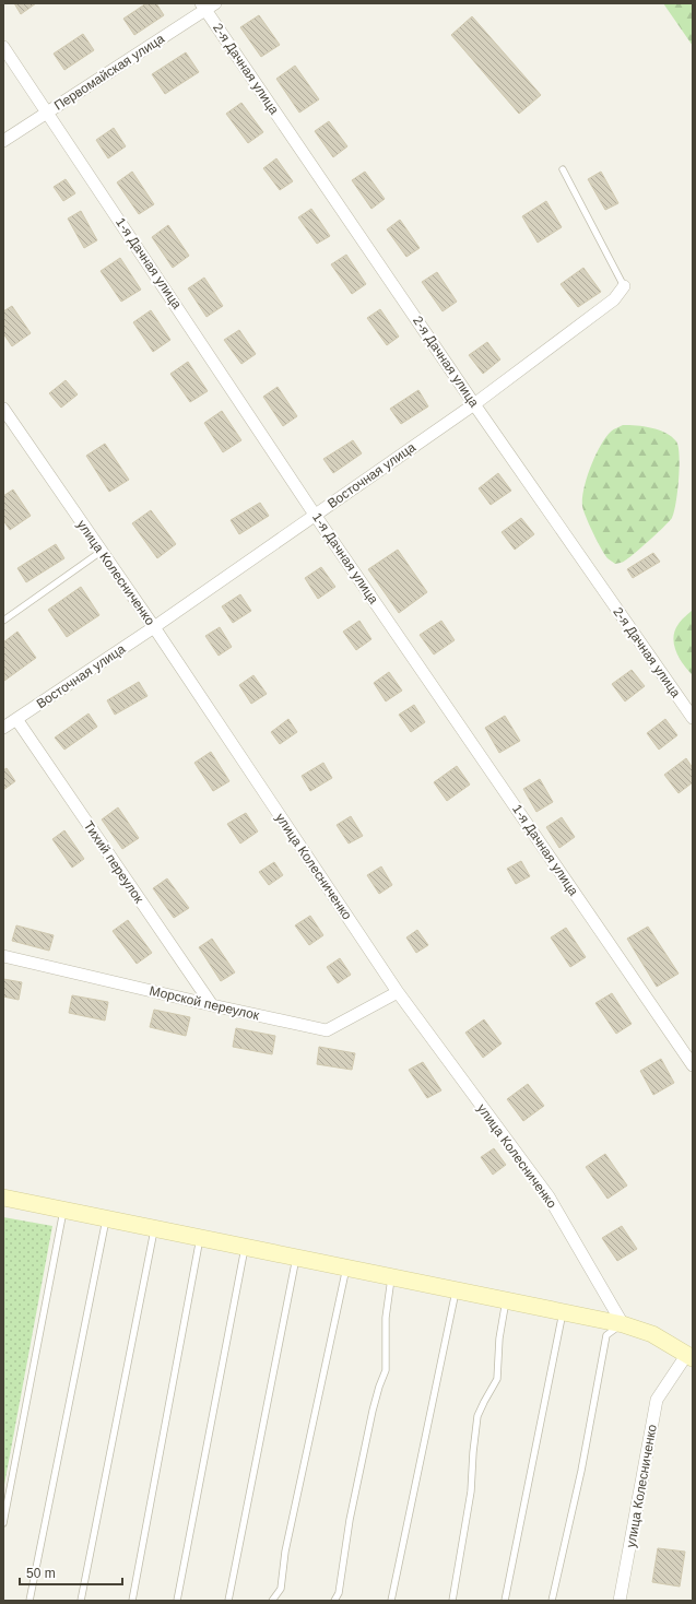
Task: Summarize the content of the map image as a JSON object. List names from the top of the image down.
{
  "streets": {
    "street": [
      "2-я Дачная улица",
      "Первомайская улица",
      "1-я Дачная улица",
      "Восточная улица",
      "улица Колесниченко",
      "Тихий переулок",
      "Морской переулок"
    ]
  },
  "crossings": [
    ["2-я Дачная улица", "Первомайская улица"],
    ["2-я Дачная улица", "Восточная улица"],
    ["Первомайская улица", "1-я Дачная улица"],
    ["1-я Дачная улица", "Восточная улица"],
    ["Восточная улица", "улица Колесниченко"],
    ["Восточная улица", "Тихий переулок"],
    ["улица Колесниченко", "Морской переулок"],
    ["Тихий переулок", "Морской переулок"]
  ],
  "scale_bar": "50 m"
}
